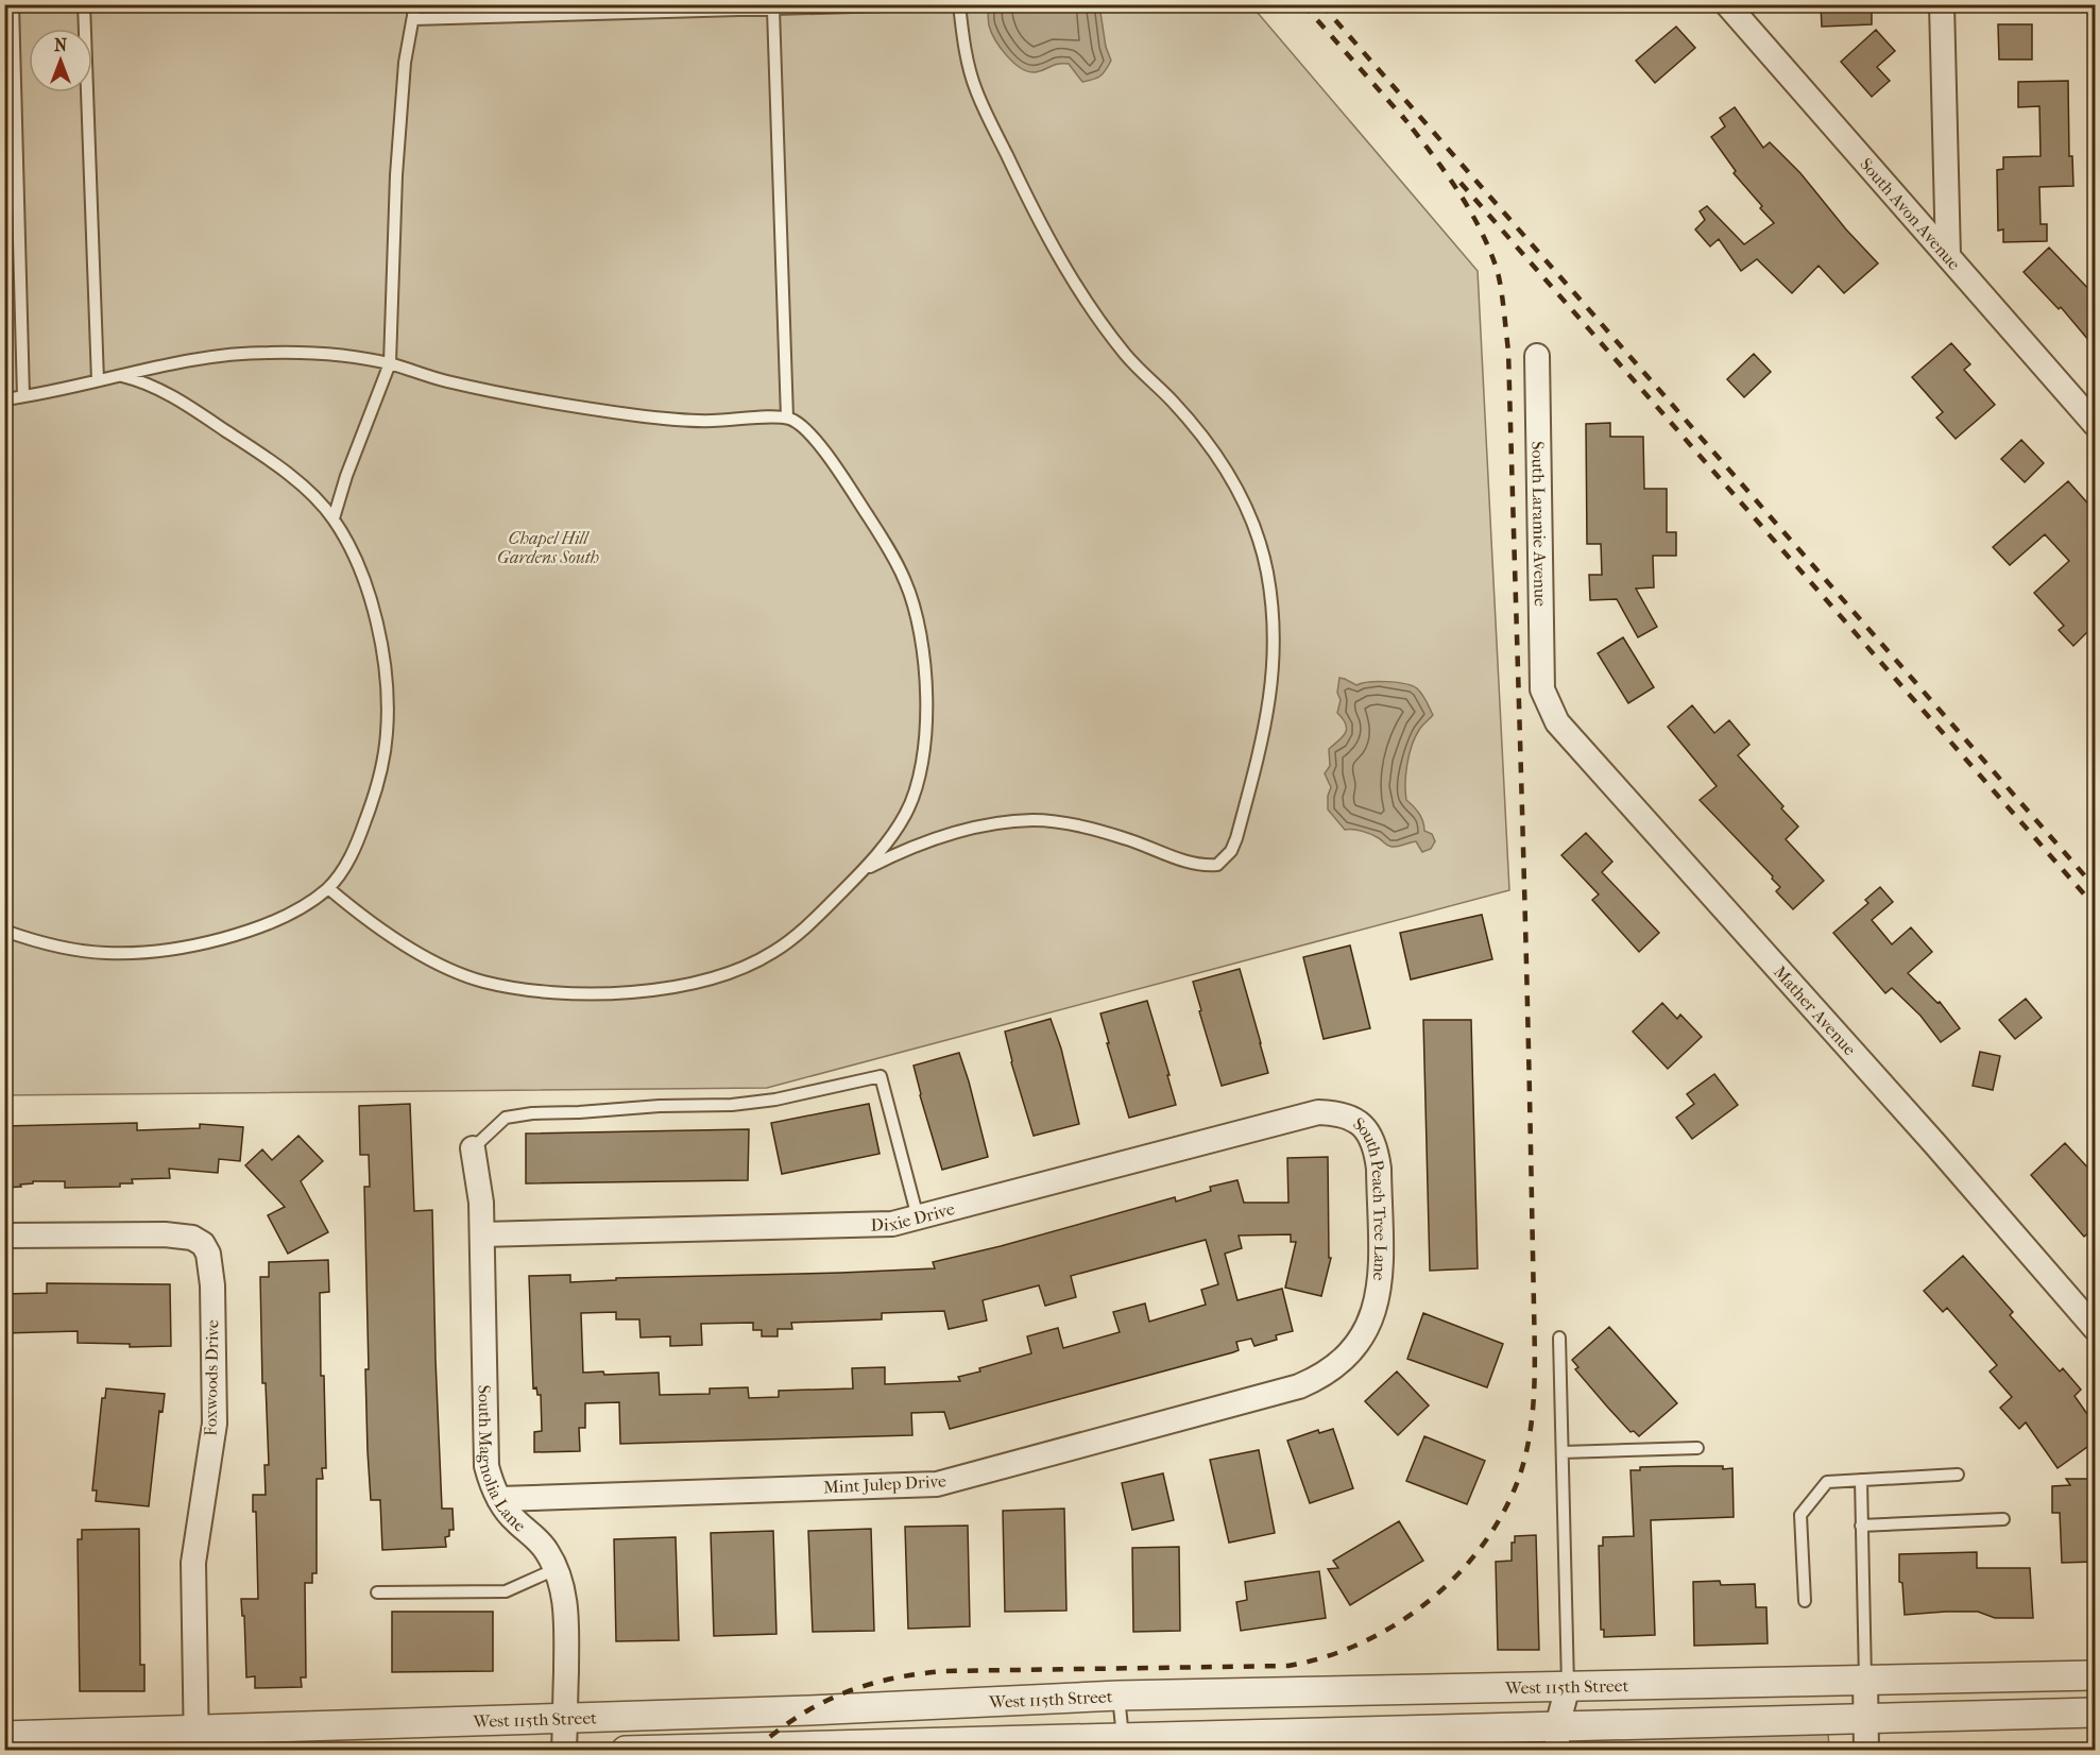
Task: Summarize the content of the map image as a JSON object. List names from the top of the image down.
{
  "streets": {
    "street": [
      "South Avon Avenue",
      "South Laramie Avenue",
      "Mather Avenue",
      "South Peach Tree Lane",
      "Dixie Drive",
      "Foxwoods Drive",
      "South Magnolia Lane",
      "Mint Julep Drive",
      "West 115th Street"
    ]
  },
  "crossings": [
    ["South Laramie Avenue", "Mather Avenue"],
    ["South Peach Tree Lane", "Dixie Drive"],
    ["South Peach Tree Lane", "Mint Julep Drive"],
    ["Dixie Drive", "South Magnolia Lane"],
    ["Foxwoods Drive", "West 115th Street"],
    ["South Magnolia Lane", "Mint Julep Drive"],
    ["South Magnolia Lane", "West 115th Street"]
  ],
  "parks": ["Chapel Hill Gardens South"],
  "north": "top"
}
